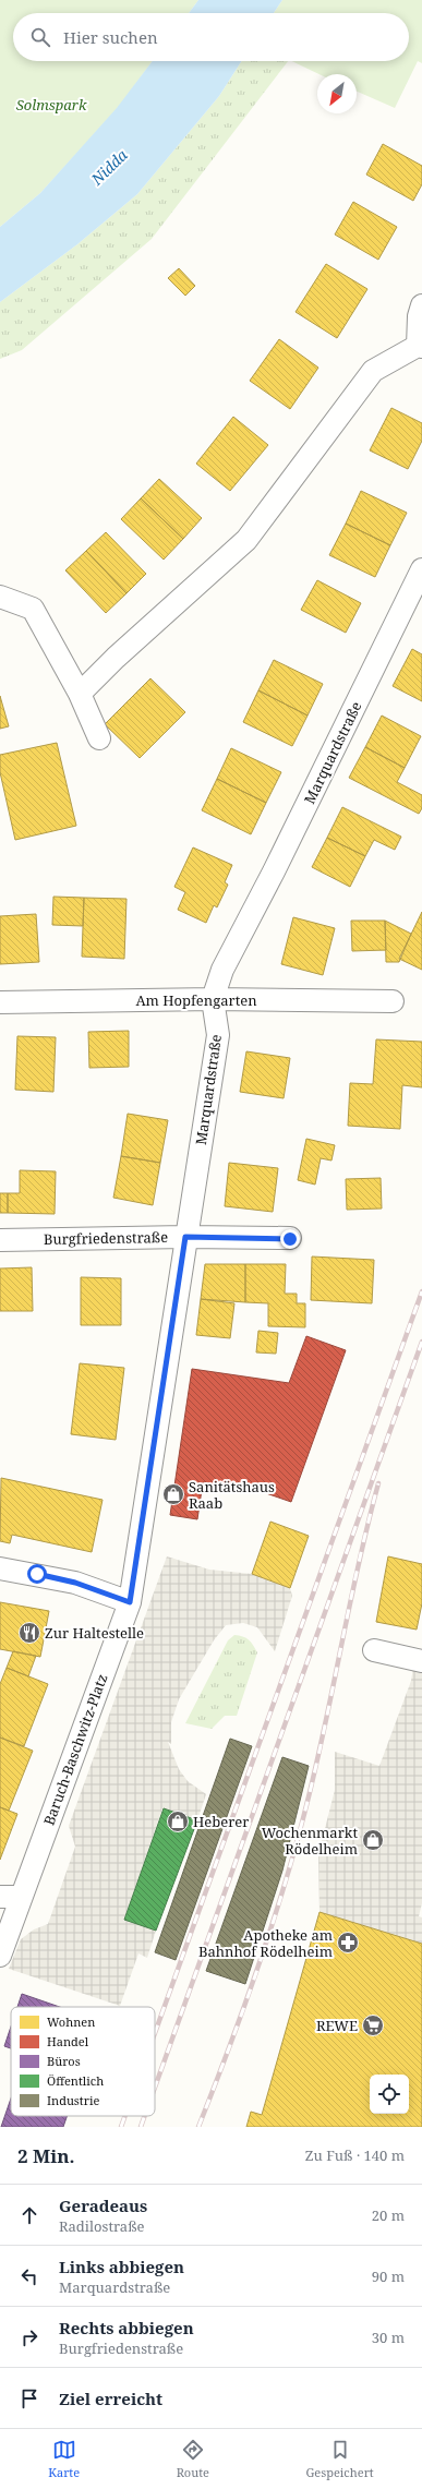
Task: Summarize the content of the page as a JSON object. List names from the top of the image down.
{
  "streets": {
    "street": [
      "Marquardstraße",
      "Am Hopfengarten",
      "Burgfriedenstraße",
      "Baruch-Baschwitz-Platz"
    ]
  },
  "crossings": [
    ["Marquardstraße", "Am Hopfengarten"],
    ["Marquardstraße", "Burgfriedenstraße"],
    ["Marquardstraße", "Baruch-Baschwitz-Platz"]
  ],
  "water": ["Nidda"],
  "parks": ["Solmspark"],
  "places": {
    "shop": ["Sanitätshaus Raab", "Heberer", "Wochenmarkt Rödelheim"],
    "restaurant": ["Zur Haltestelle"],
    "pharmacy": ["Apotheke am Bahnhof Rödelheim"],
    "supermarket": ["REWE"]
  },
  "legend": [
    "Wohnen",
    "Handel",
    "Büros",
    "Öffentlich",
    "Industrie"
  ],
  "north": "bottom left",
  "page": {
    "search": "Hier suchen",
    "heading": ["2 Min.", "Zu Fuß · 140 m"],
    "list": [
      ["Geradeaus", "Radilostraße", "20 m"],
      ["Links abbiegen", "Marquardstraße", "90 m"],
      ["Rechts abbiegen", "Burgfriedenstraße", "30 m"],
      "Ziel erreicht"
    ],
    "nav": ["Karte", "Route", "Gespeichert"]
  }
}
